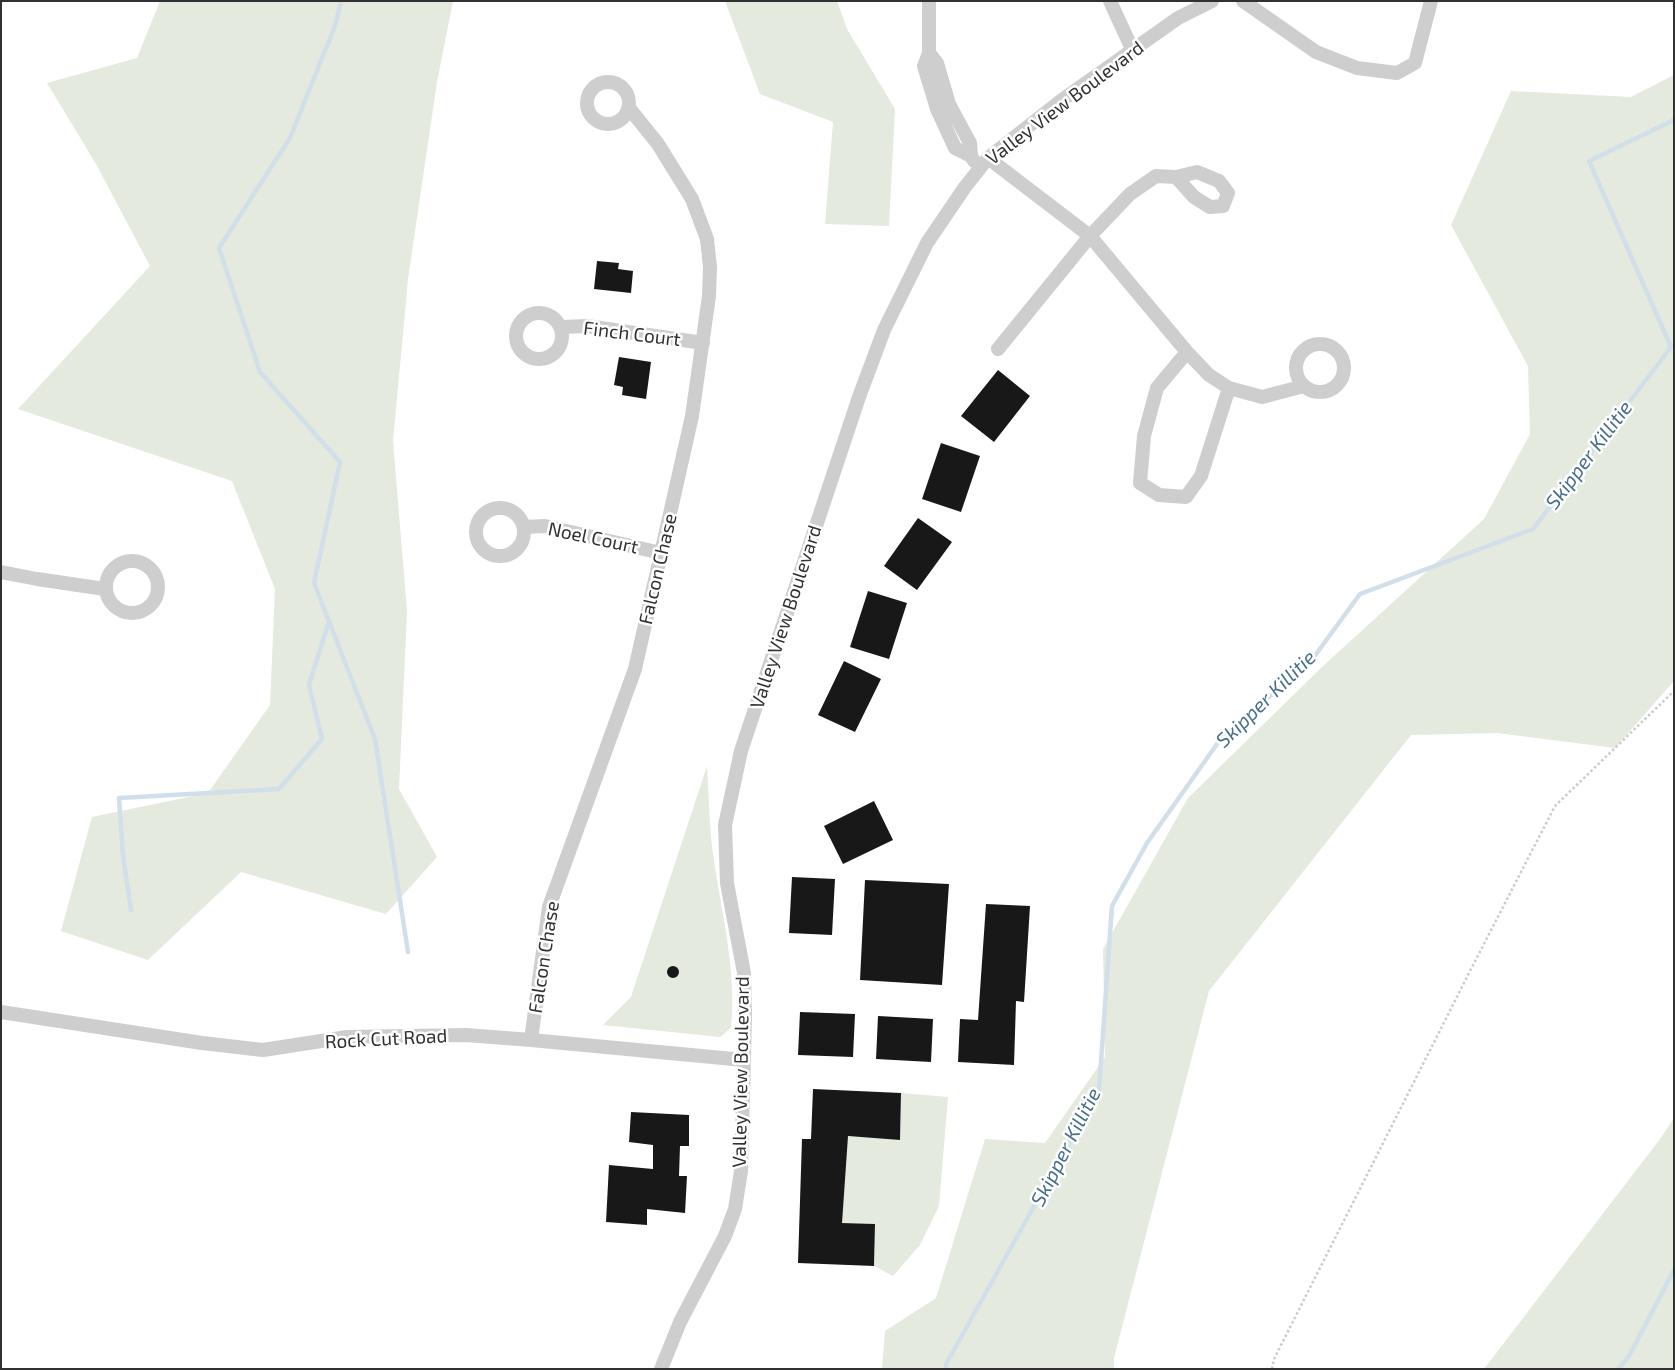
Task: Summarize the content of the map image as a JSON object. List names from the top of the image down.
{
  "streets": {
    "street": [
      "Valley View Boulevard",
      "Finch Court",
      "Noel Court",
      "Falcon Chase",
      "Rock Cut Road"
    ]
  },
  "crossings": [
    ["Valley View Boulevard", "Rock Cut Road"],
    ["Finch Court", "Falcon Chase"],
    ["Noel Court", "Falcon Chase"],
    ["Falcon Chase", "Rock Cut Road"]
  ],
  "water": ["Skipper Killitie"]
}
